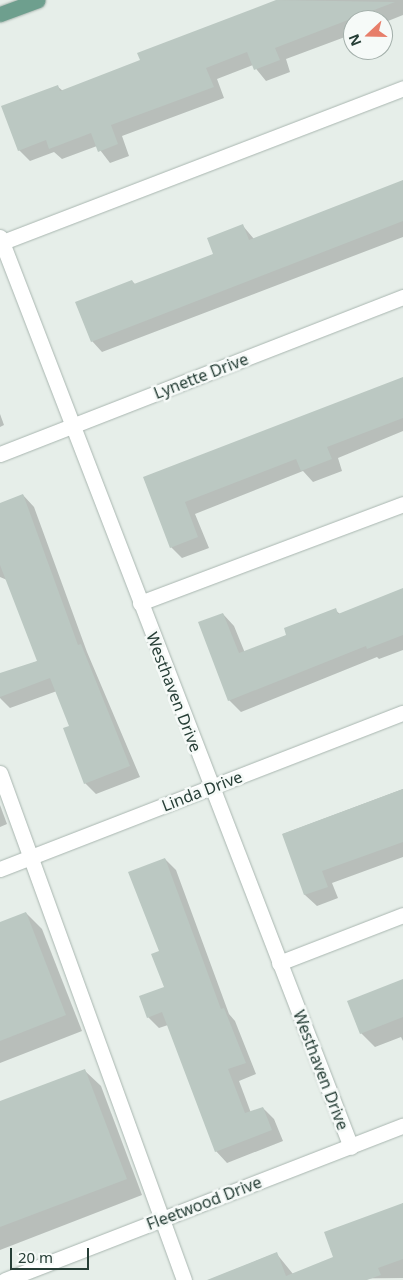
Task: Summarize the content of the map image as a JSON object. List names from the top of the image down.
{
  "streets": {
    "street": [
      "Lynette Drive",
      "Westhaven Drive",
      "Linda Drive",
      "Fleetwood Drive"
    ]
  },
  "crossings": [
    ["Lynette Drive", "Westhaven Drive"],
    ["Westhaven Drive", "Linda Drive"],
    ["Westhaven Drive", "Fleetwood Drive"]
  ],
  "scale_bar": "20 m",
  "north": "left"
}
